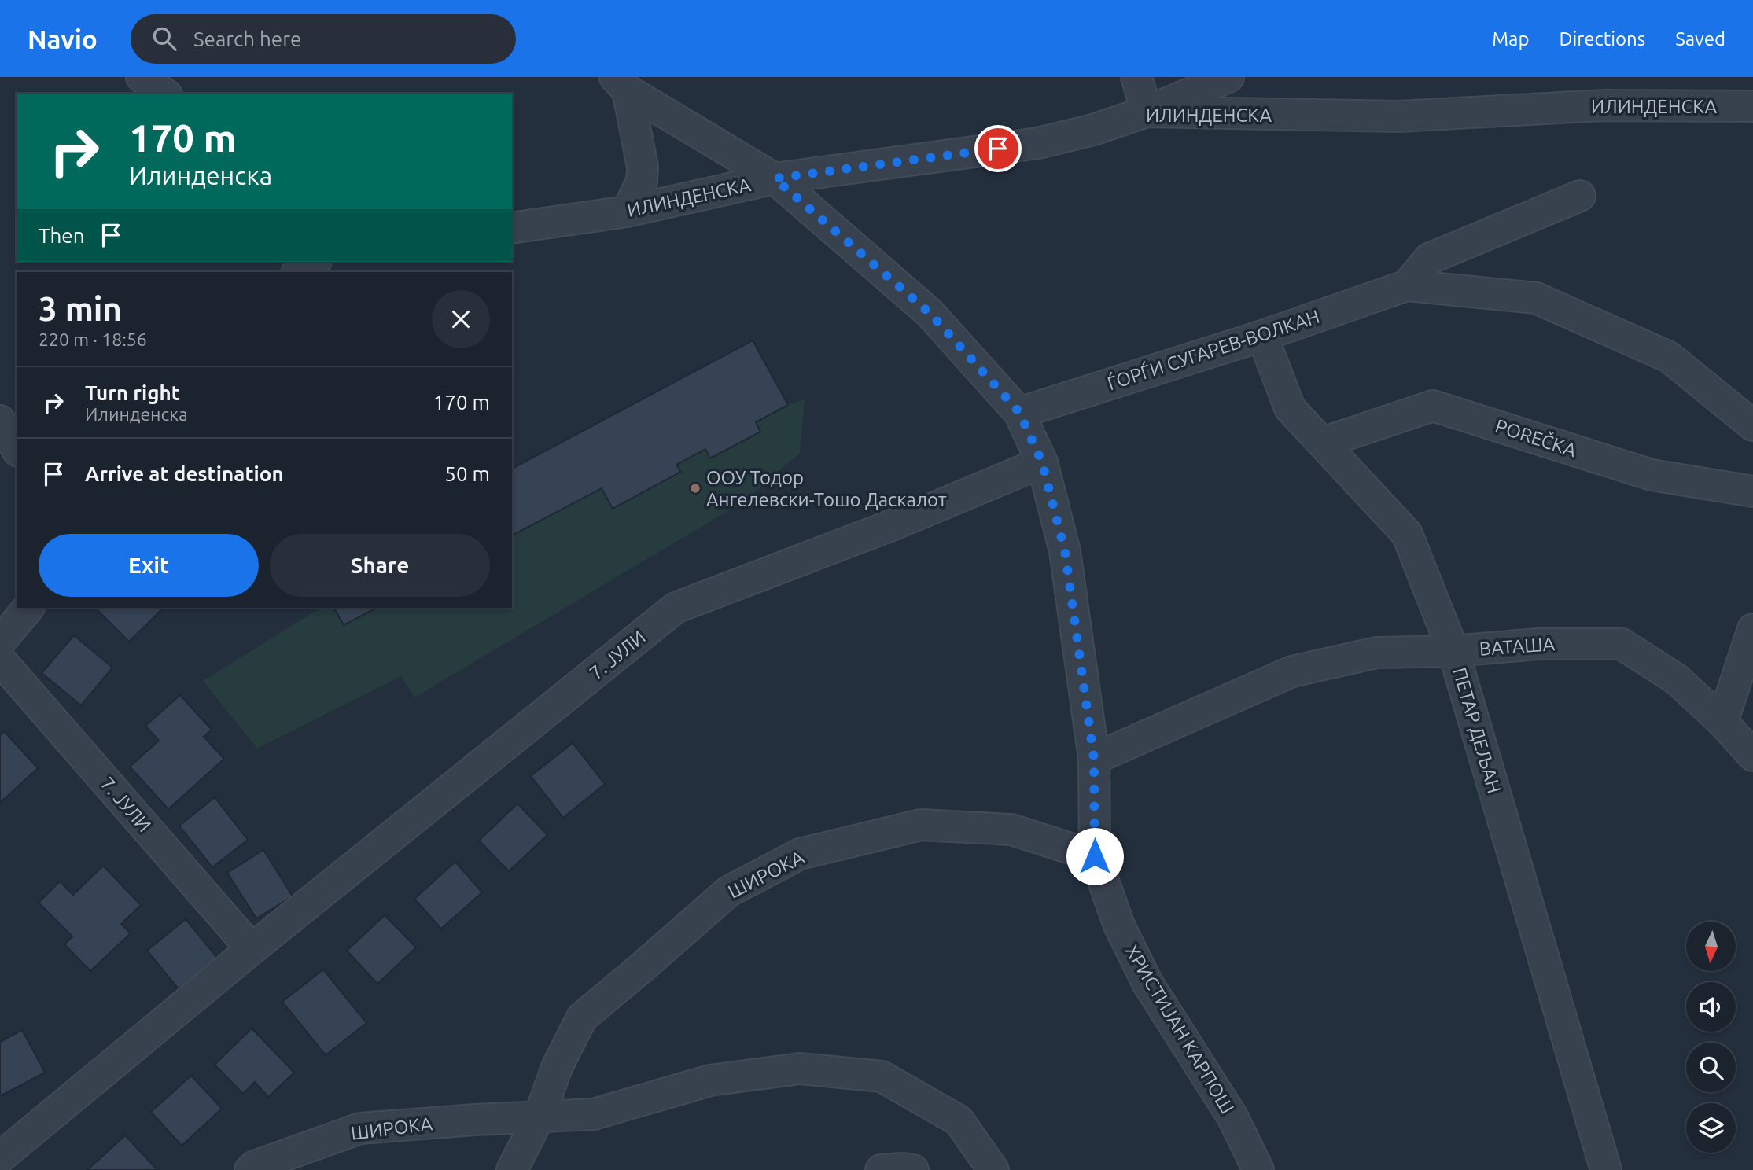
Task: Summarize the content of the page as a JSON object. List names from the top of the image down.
{
  "streets": {
    "street": [
      "ИЛИНДЕНСКА",
      "ЃОРЃИ СУГАРЕВ-ВОЛКАН",
      "POREČKA",
      "ВАТАША",
      "7. ЈУЛИ",
      "ПЕТАР ДЕЉАН",
      "ШИРОКА",
      "ХРИСТИЈАН КАРПОШ"
    ]
  },
  "crossings": [
    ["ИЛИНДЕНСКА", "ХРИСТИЈАН КАРПОШ"],
    ["ЃОРЃИ СУГАРЕВ-ВОЛКАН", "ПЕТАР ДЕЉАН"],
    ["ЃОРЃИ СУГАРЕВ-ВОЛКАН", "ХРИСТИЈАН КАРПОШ"],
    ["POREČKA", "ПЕТАР ДЕЉАН"],
    ["ВАТАША", "ПЕТАР ДЕЉАН"],
    ["ВАТАША", "ХРИСТИЈАН КАРПОШ"],
    ["7. ЈУЛИ", "ХРИСТИЈАН КАРПОШ"],
    ["ШИРОКА", "ХРИСТИЈАН КАРПОШ"]
  ],
  "places": ["ООУ Тодор Ангелевски-Тошо Даскалот"],
  "north": "bottom",
  "page": {
    "header": "Navio",
    "search": "Search here",
    "nav": ["Map", "Directions", "Saved"],
    "turn": ["170 m", "Илинденска"],
    "then": "Then",
    "heading": ["3 min", "220 m · 18:56"],
    "list": [
      {
        "name": "Turn right",
        "note": "Илинденска",
        "value": "170 m"
      },
      {
        "name": "Arrive at destination",
        "value": "50 m"
      }
    ],
    "buttons": ["Exit", "Share"]
  }
}
